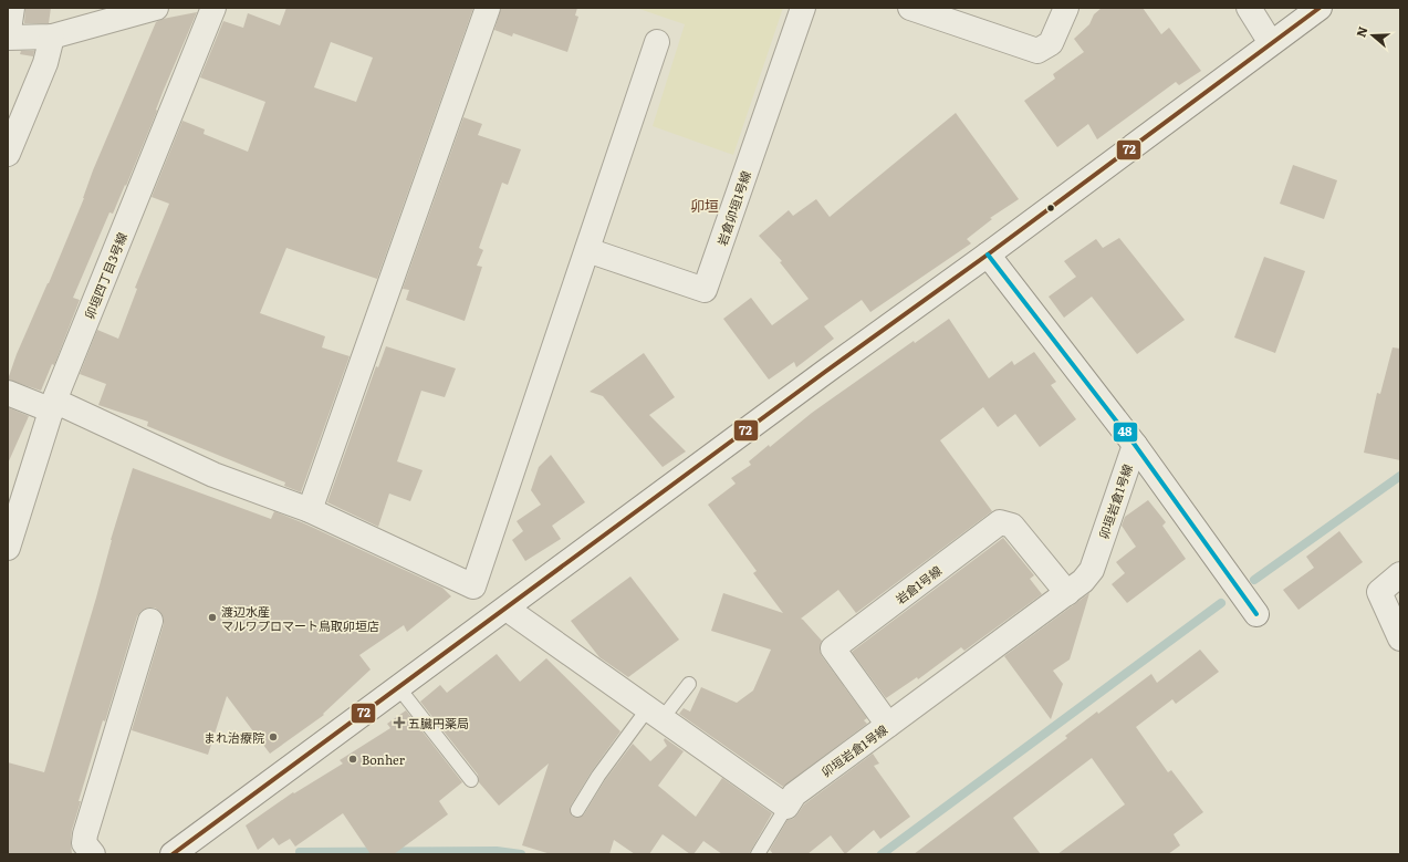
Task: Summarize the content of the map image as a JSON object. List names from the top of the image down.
{
  "streets": {
    "street": [
      "岩倉卯垣1号線",
      "卯垣四丁目3号線",
      "卯垣岩倉1号線",
      "岩倉1号線"
    ]
  },
  "crossings": [
    ["卯垣岩倉1号線", "岩倉1号線"]
  ],
  "districts": ["卯垣"],
  "places": {
    "other": ["渡辺水産 マルワプロマート鳥取卯垣店", "まれ治療院", "Bonher"],
    "health": ["五臓円薬局"]
  },
  "lines": ["transit line 72", "transit line 48"],
  "north": "left"
}
